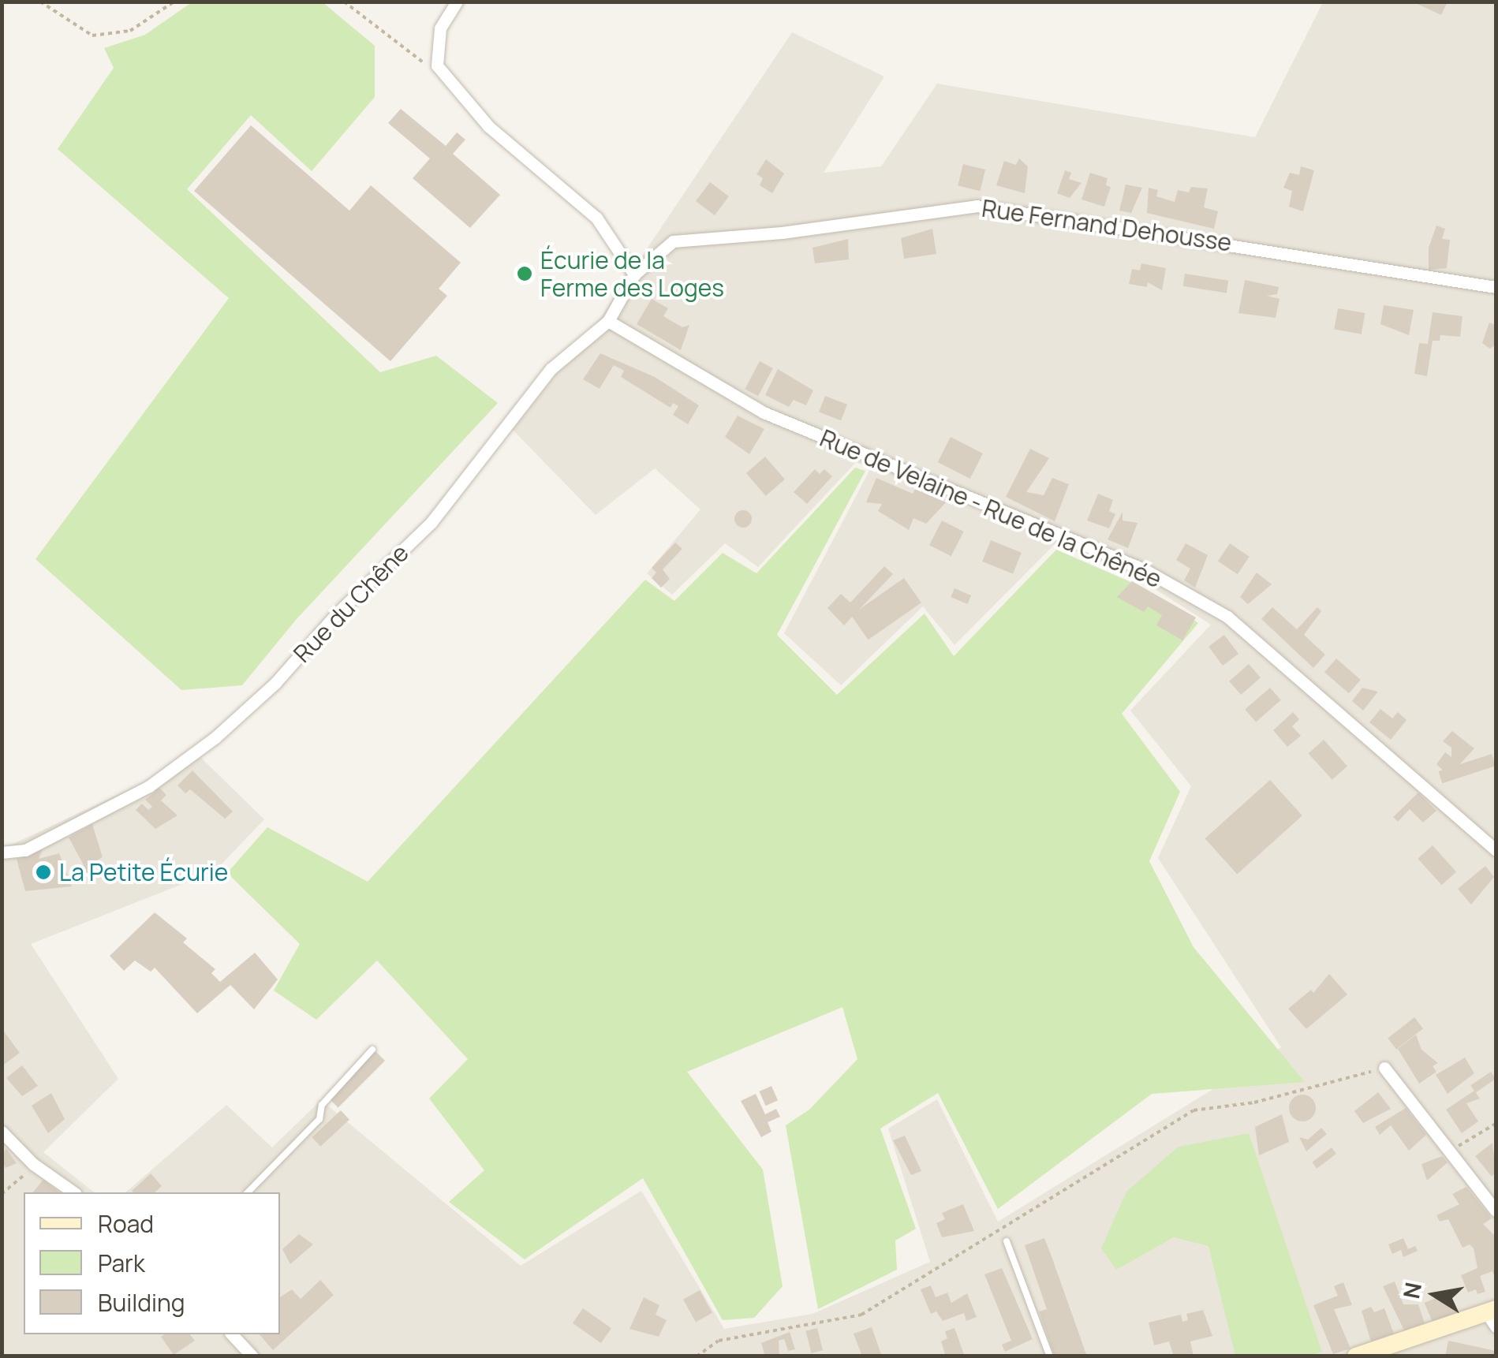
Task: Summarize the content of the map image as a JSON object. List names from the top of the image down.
{
  "streets": {
    "street": ["Rue Fernand Dehousse", "Rue de Velaine - Rue de la Chênée", "Rue du Chêne"]
  },
  "crossings": [
    ["Rue Fernand Dehousse", "Rue du Chêne"],
    ["Rue de Velaine - Rue de la Chênée", "Rue du Chêne"]
  ],
  "places": ["Écurie de la Ferme des Loges", "La Petite Écurie"],
  "legend": ["Road", "Park", "Building"],
  "north": "left"
}
